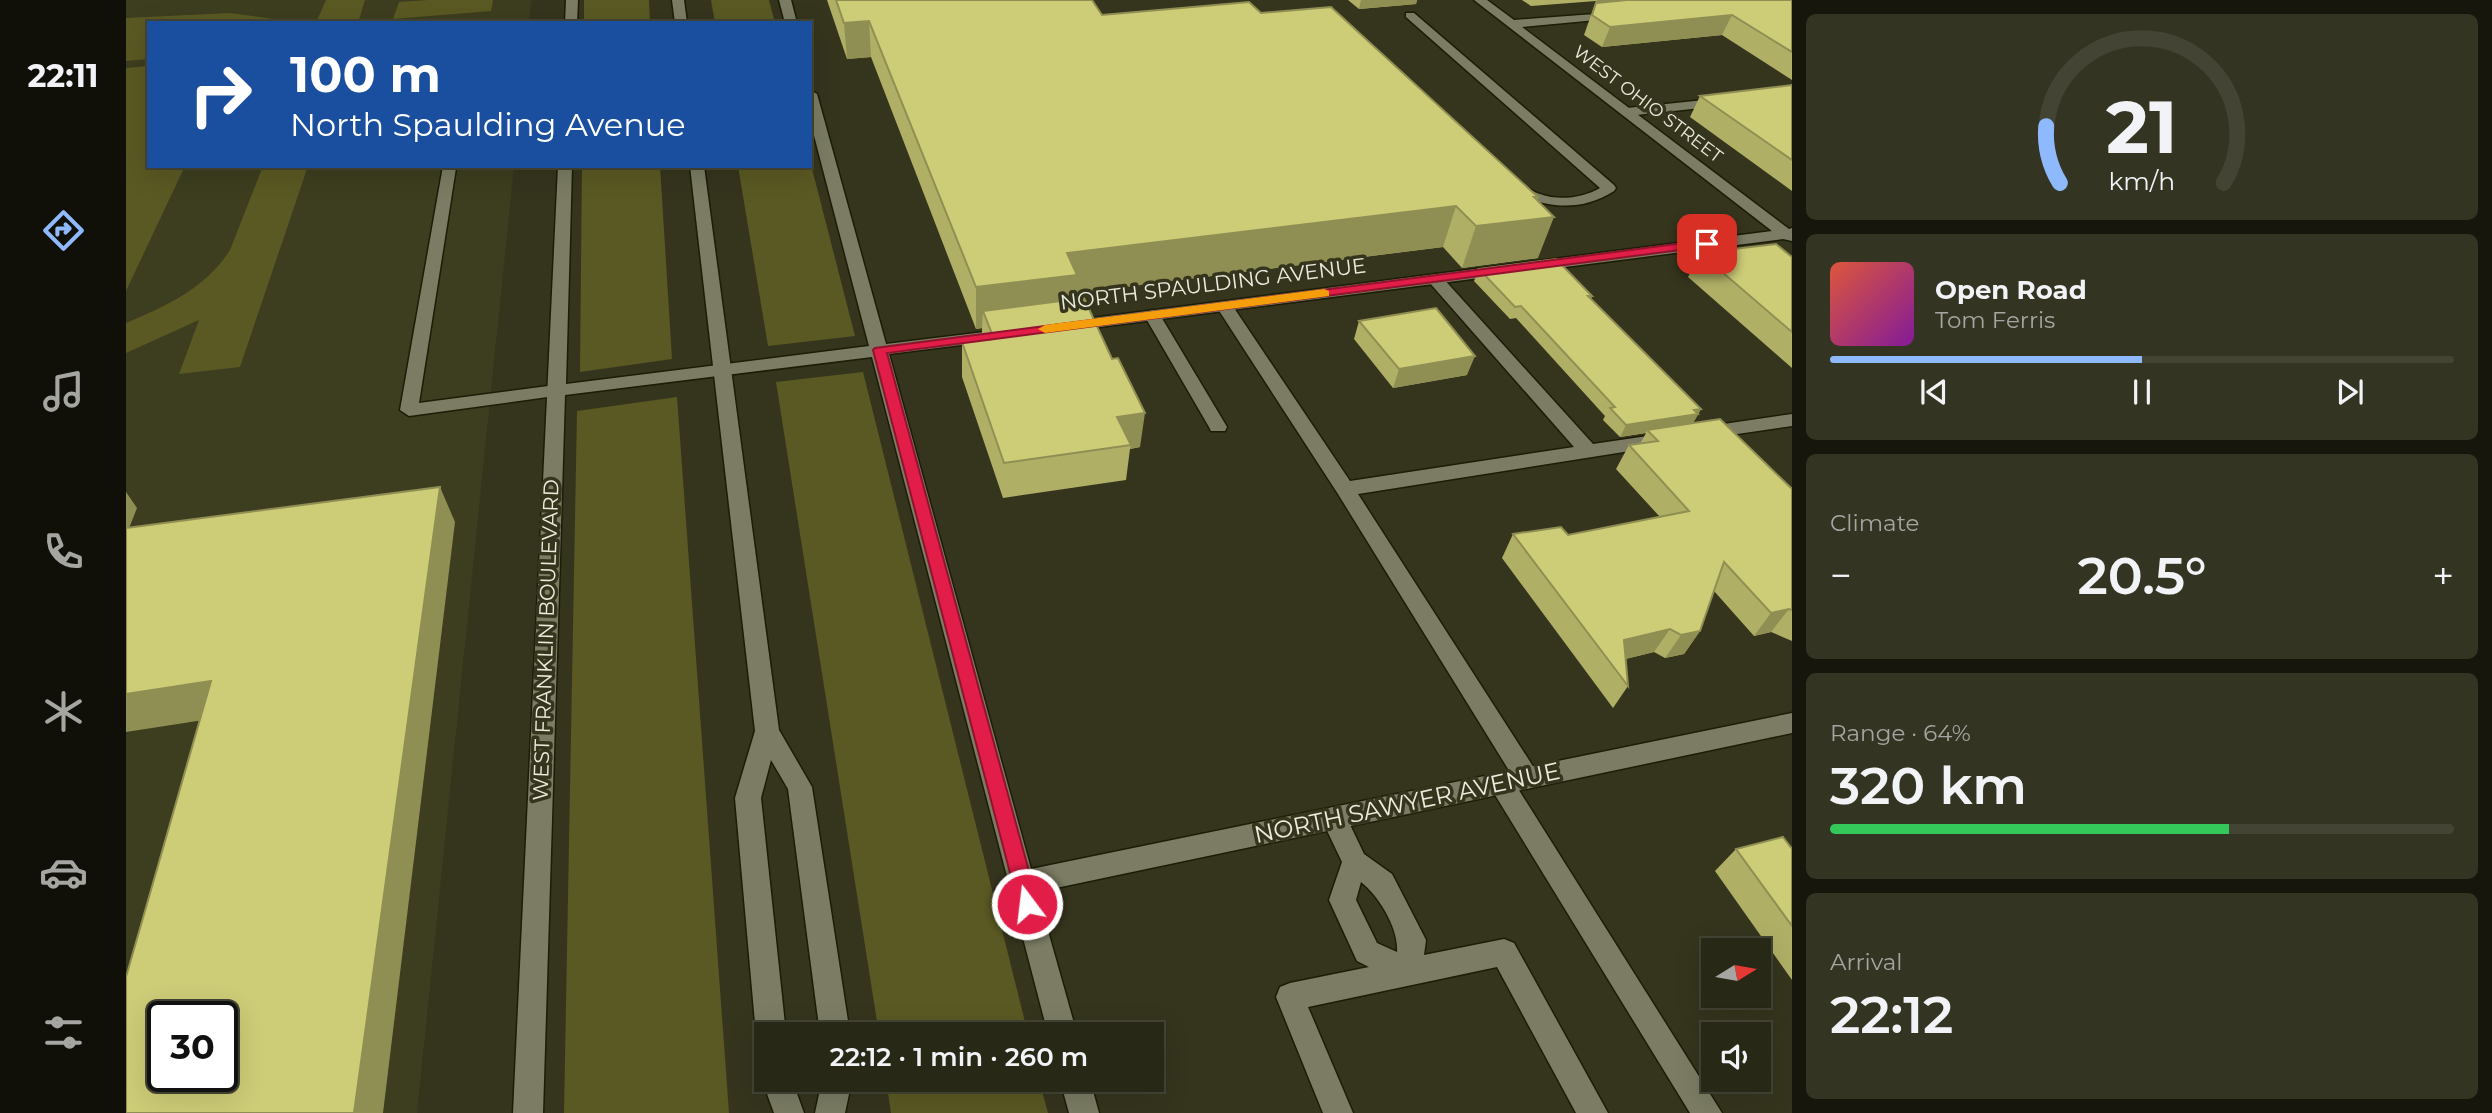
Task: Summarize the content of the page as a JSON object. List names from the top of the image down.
{
  "streets": {
    "street": [
      "WEST OHIO STREET",
      "NORTH SPAULDING AVENUE",
      "WEST FRANKLIN BOULEVARD",
      "NORTH SAWYER AVENUE"
    ]
  },
  "crossings": [
    ["WEST OHIO STREET", "NORTH SPAULDING AVENUE"]
  ],
  "north": "right",
  "page": {
    "tabs": "22:11",
    "turn": ["100 m", "North Spaulding Avenue"],
    "song": ["Open Road", "Tom Ferris"],
    "tile": [
      "Climate",
      ["Range · 64%", "320 km"],
      ["Arrival", "22:12"]
    ],
    "heat": ["−", "20.5°", "+"],
    "limit": "30",
    "trip": "22:12 · 1 min · 260 m",
    "gauge": ["21", "km/h"]
  }
}
